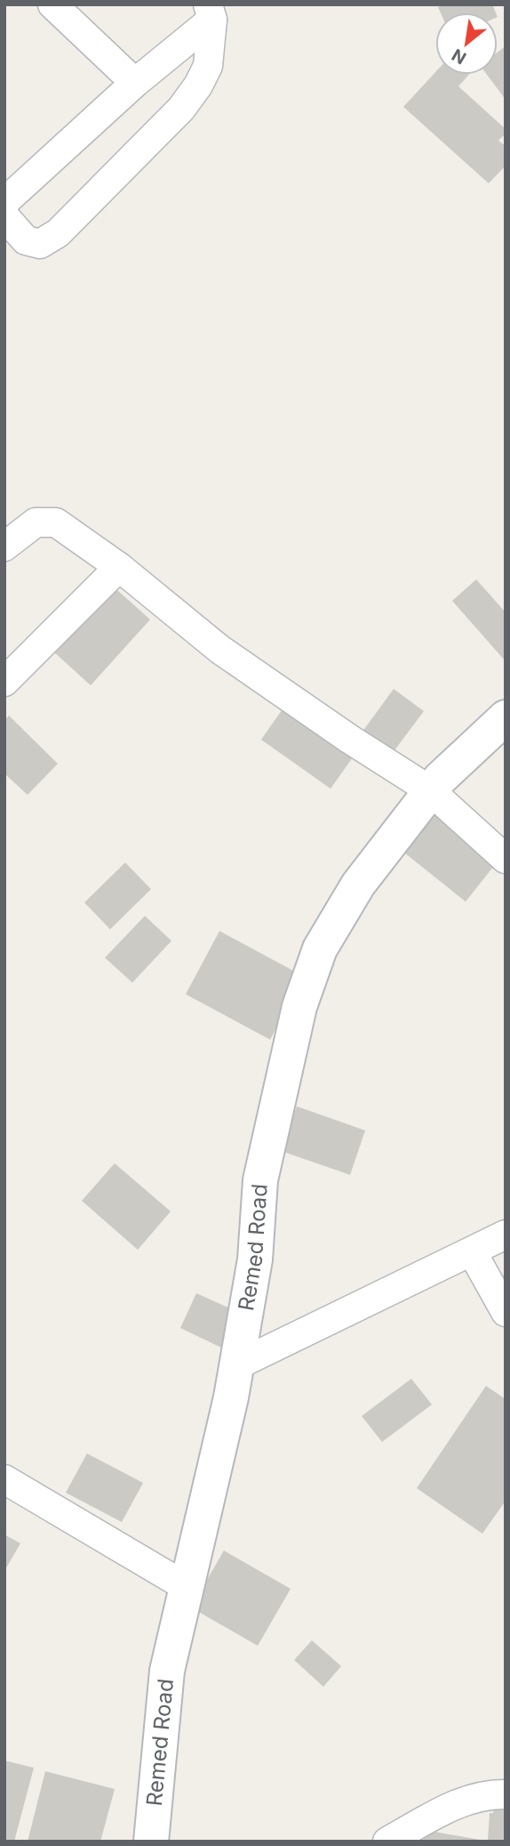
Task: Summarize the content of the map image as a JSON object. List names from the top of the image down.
{
  "streets": {
    "street": ["Remed Road"]
  },
  "north": "bottom left"
}
